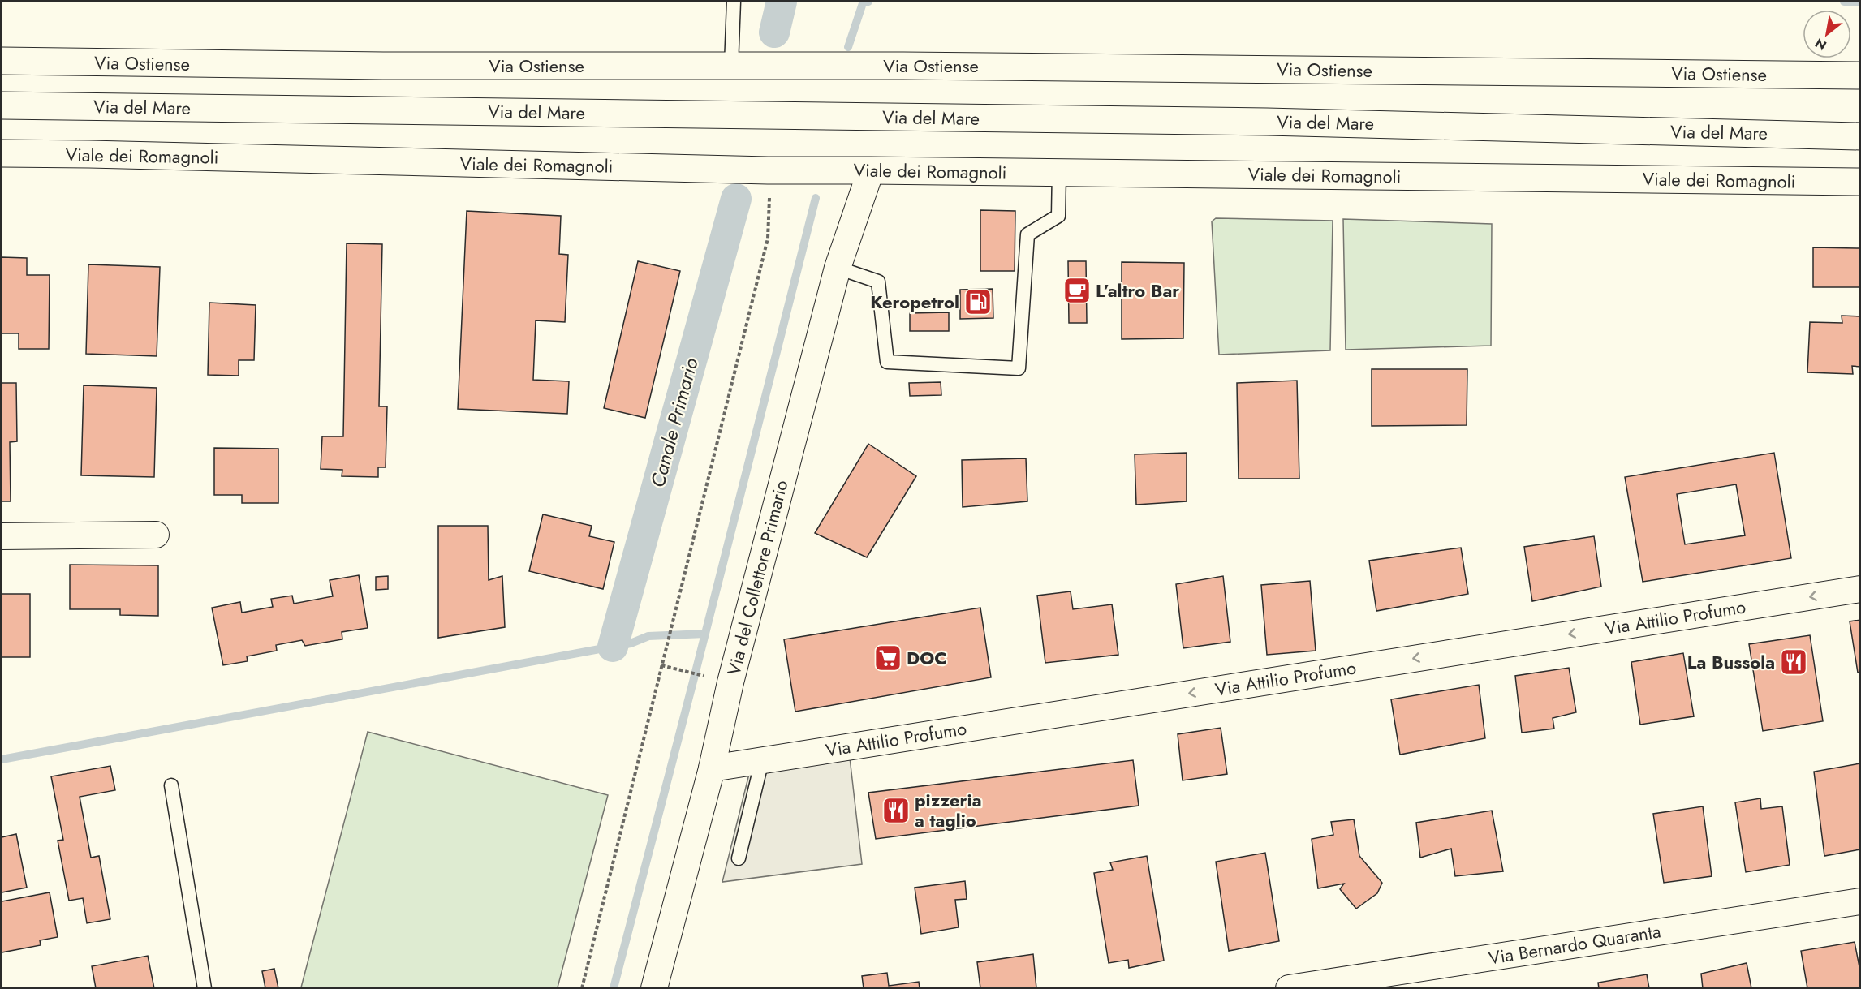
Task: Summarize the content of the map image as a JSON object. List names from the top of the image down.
{
  "streets": {
    "main road": ["Via Ostiense", "Via del Mare", "Viale dei Romagnoli"],
    "street": ["Via del Collettore Primario", "Via Attilio Profumo", "Via Bernardo Quaranta"]
  },
  "crossings": [
    ["Viale dei Romagnoli", "Via del Collettore Primario"],
    ["Via del Collettore Primario", "Via Attilio Profumo"]
  ],
  "one_way": ["Via Attilio Profumo"],
  "water": ["Canale Primario"],
  "places": {
    "cafe": ["L’altro Bar"],
    "fuel station": ["Keropetrol"],
    "supermarket": ["DOC"],
    "restaurant": ["La Bussola", "pizzeria a taglio"]
  },
  "north": "bottom left"
}
